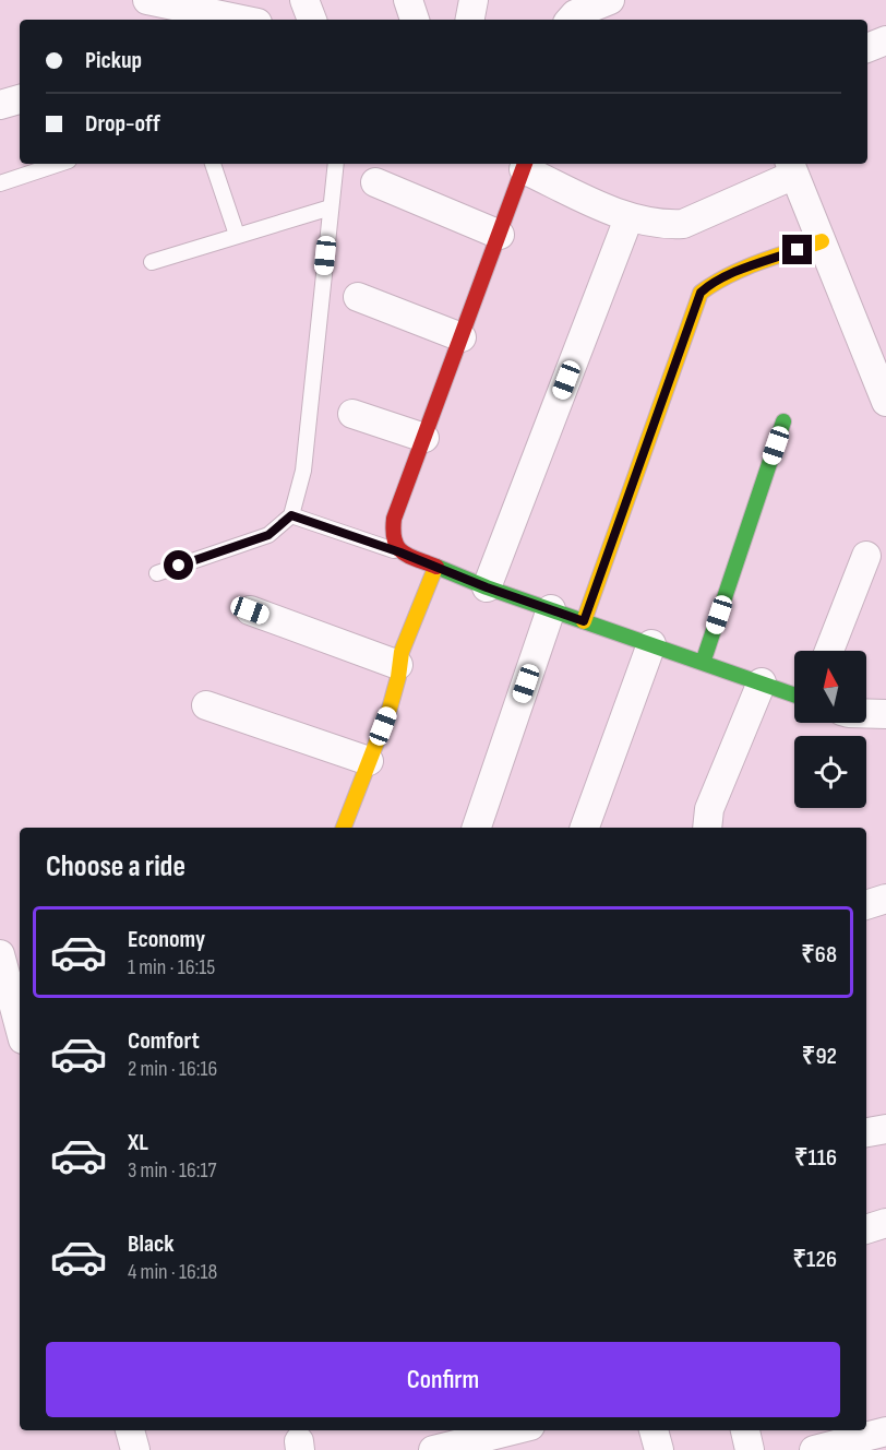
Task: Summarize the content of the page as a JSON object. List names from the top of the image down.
{
  "north": "top",
  "page": {
    "banner": ["Pickup", "Drop-off"],
    "heading": "Choose a ride",
    "list": [
      {
        "name": "Economy",
        "note": "1 min · 16:15",
        "value": "₹68"
      },
      {
        "name": "Comfort",
        "note": "2 min · 16:16",
        "value": "₹92"
      },
      {
        "name": "XL",
        "note": "3 min · 16:17",
        "value": "₹116"
      },
      {
        "name": "Black",
        "note": "4 min · 16:18",
        "value": "₹126"
      }
    ],
    "buttons": "Confirm"
  }
}
